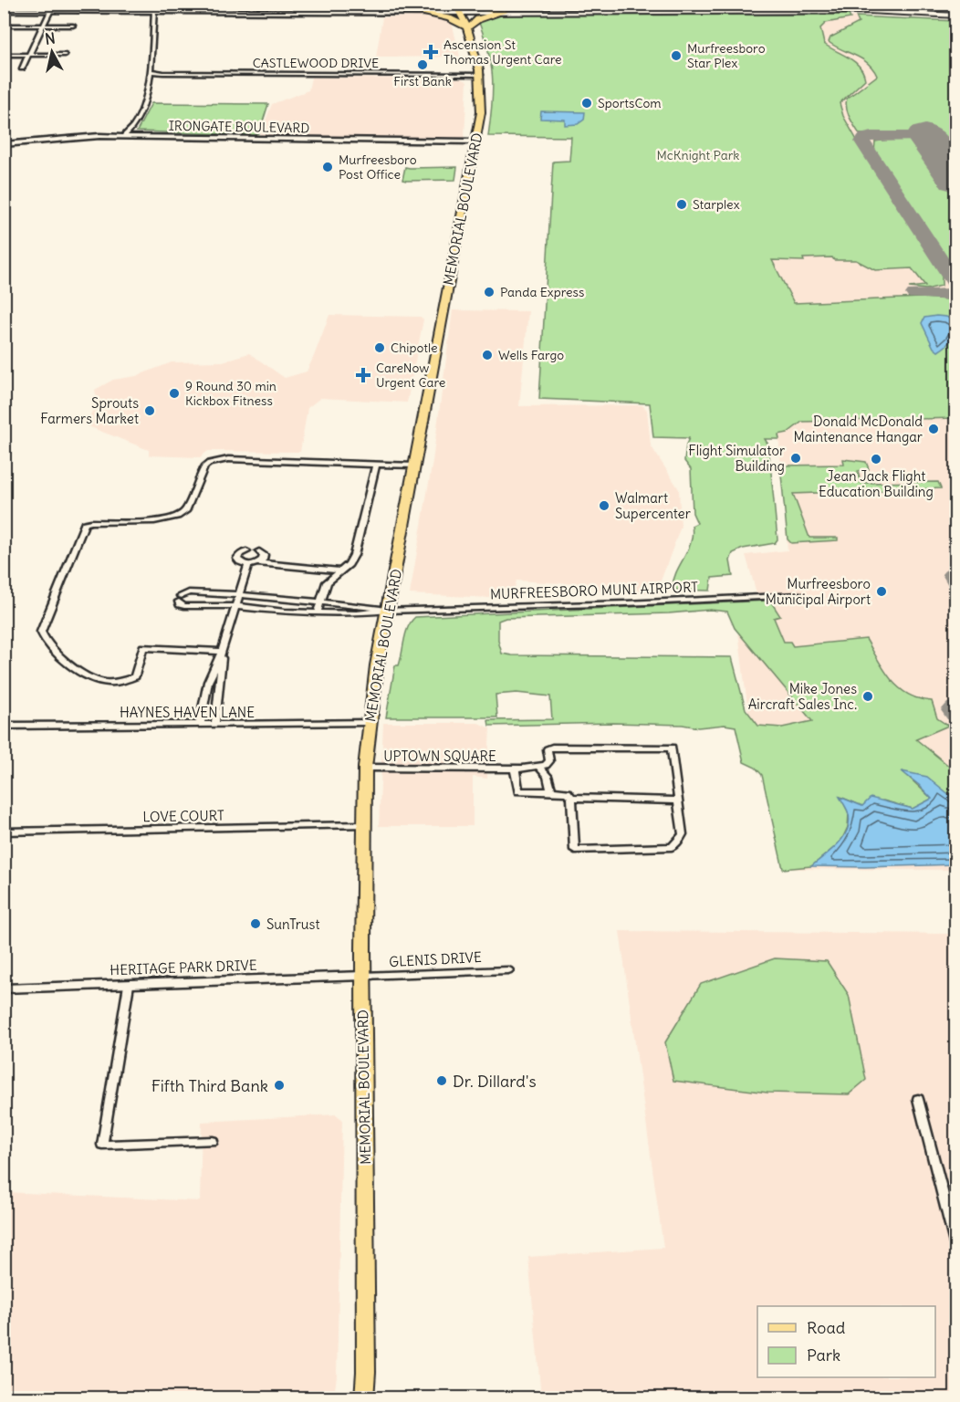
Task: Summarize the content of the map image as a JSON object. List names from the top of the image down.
{
  "streets": {
    "main road": ["MEMORIAL BOULEVARD"],
    "street": [
      "CASTLEWOOD DRIVE",
      "IRONGATE BOULEVARD",
      "MURFREESBORO MUNI AIRPORT",
      "HAYNES HAVEN LANE",
      "UPTOWN SQUARE",
      "LOVE COURT",
      "GLENIS DRIVE",
      "HERITAGE PARK DRIVE"
    ]
  },
  "crossings": [
    ["CASTLEWOOD DRIVE", "MEMORIAL BOULEVARD"],
    ["IRONGATE BOULEVARD", "MEMORIAL BOULEVARD"],
    ["MEMORIAL BOULEVARD", "MURFREESBORO MUNI AIRPORT"],
    ["MEMORIAL BOULEVARD", "HAYNES HAVEN LANE"],
    ["MEMORIAL BOULEVARD", "UPTOWN SQUARE"],
    ["MEMORIAL BOULEVARD", "LOVE COURT"],
    ["MEMORIAL BOULEVARD", "GLENIS DRIVE"],
    ["MEMORIAL BOULEVARD", "HERITAGE PARK DRIVE"],
    ["GLENIS DRIVE", "HERITAGE PARK DRIVE"]
  ],
  "parks": ["McKnight Park"],
  "places": {
    "health": ["Ascension St Thomas Urgent Care", "CareNow Urgent Care"],
    "other": [
      "Murfreesboro Star Plex",
      "First Bank",
      "SportsCom",
      "Murfreesboro Post Office",
      "Starplex",
      "Panda Express",
      "Chipotle",
      "Wells Fargo",
      "9 Round 30 min Kickbox Fitness",
      "Sprouts Farmers Market",
      "Donald McDonald Maintenance Hangar",
      "Flight Simulator Building",
      "Jean Jack Flight Education Building",
      "Walmart Supercenter",
      "Murfreesboro Municipal Airport",
      "Mike Jones Aircraft Sales Inc.",
      "SunTrust",
      "Dr. Dillard's",
      "Fifth Third Bank"
    ]
  },
  "legend": ["Road", "Park"],
  "north": "top"
}
